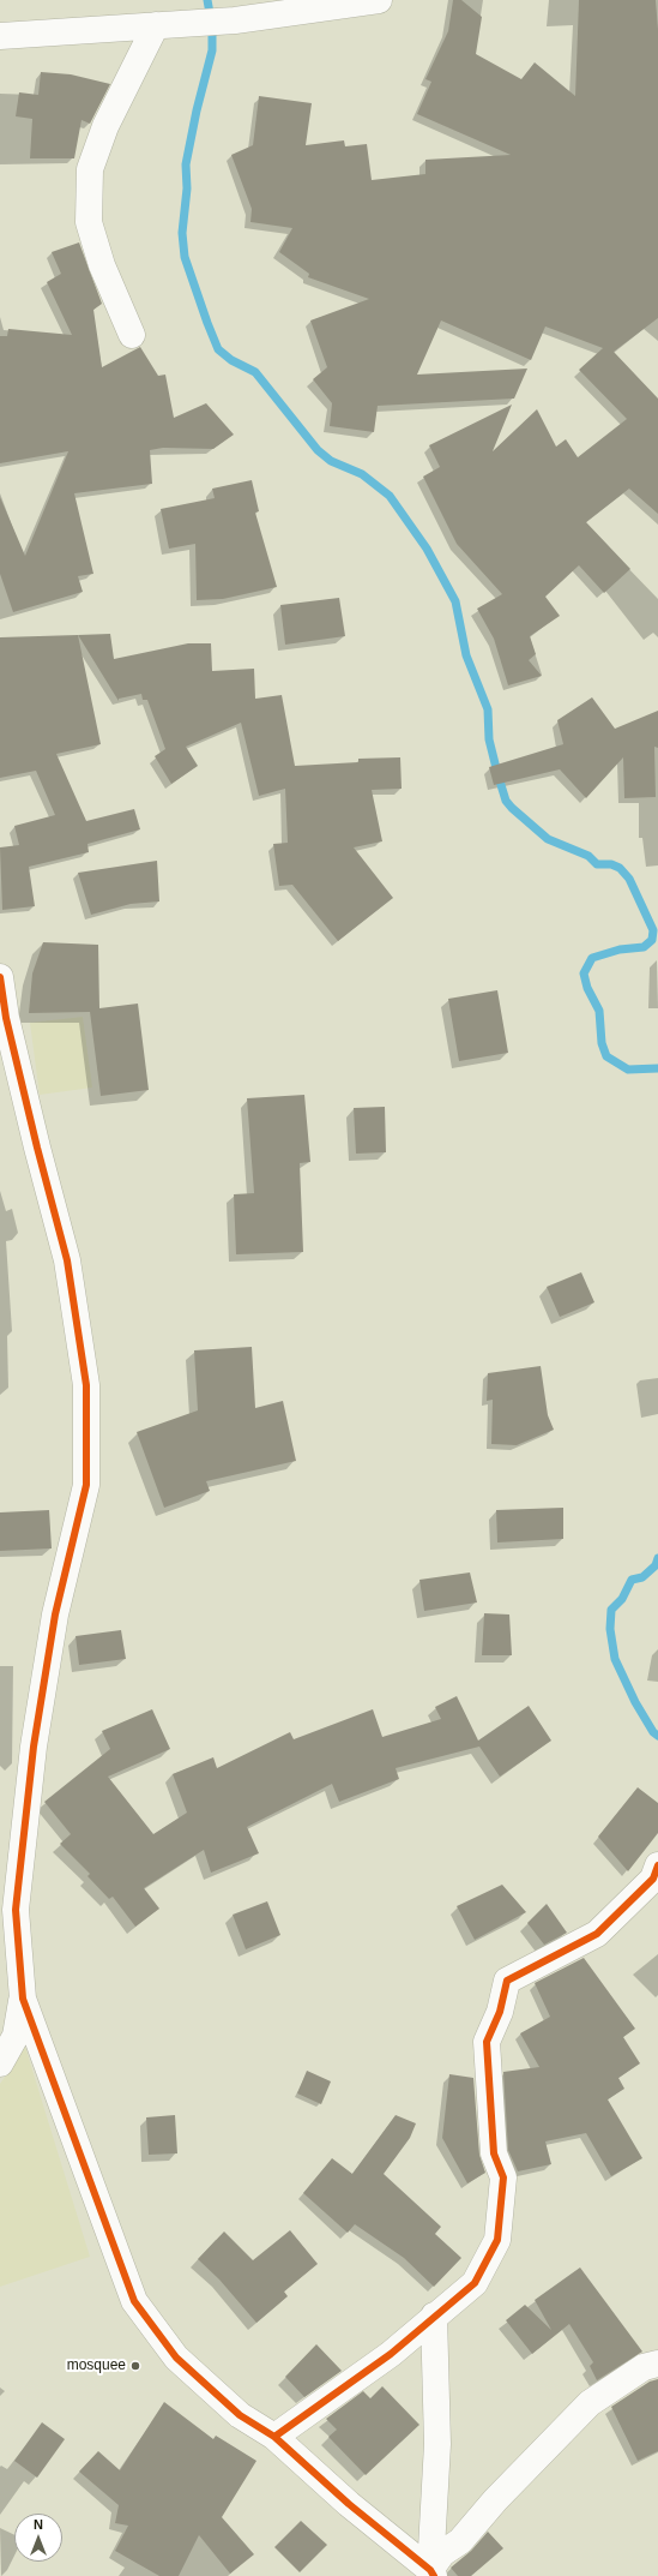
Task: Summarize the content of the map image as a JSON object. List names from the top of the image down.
{
  "places": ["mosquee"],
  "north": "top"
}
